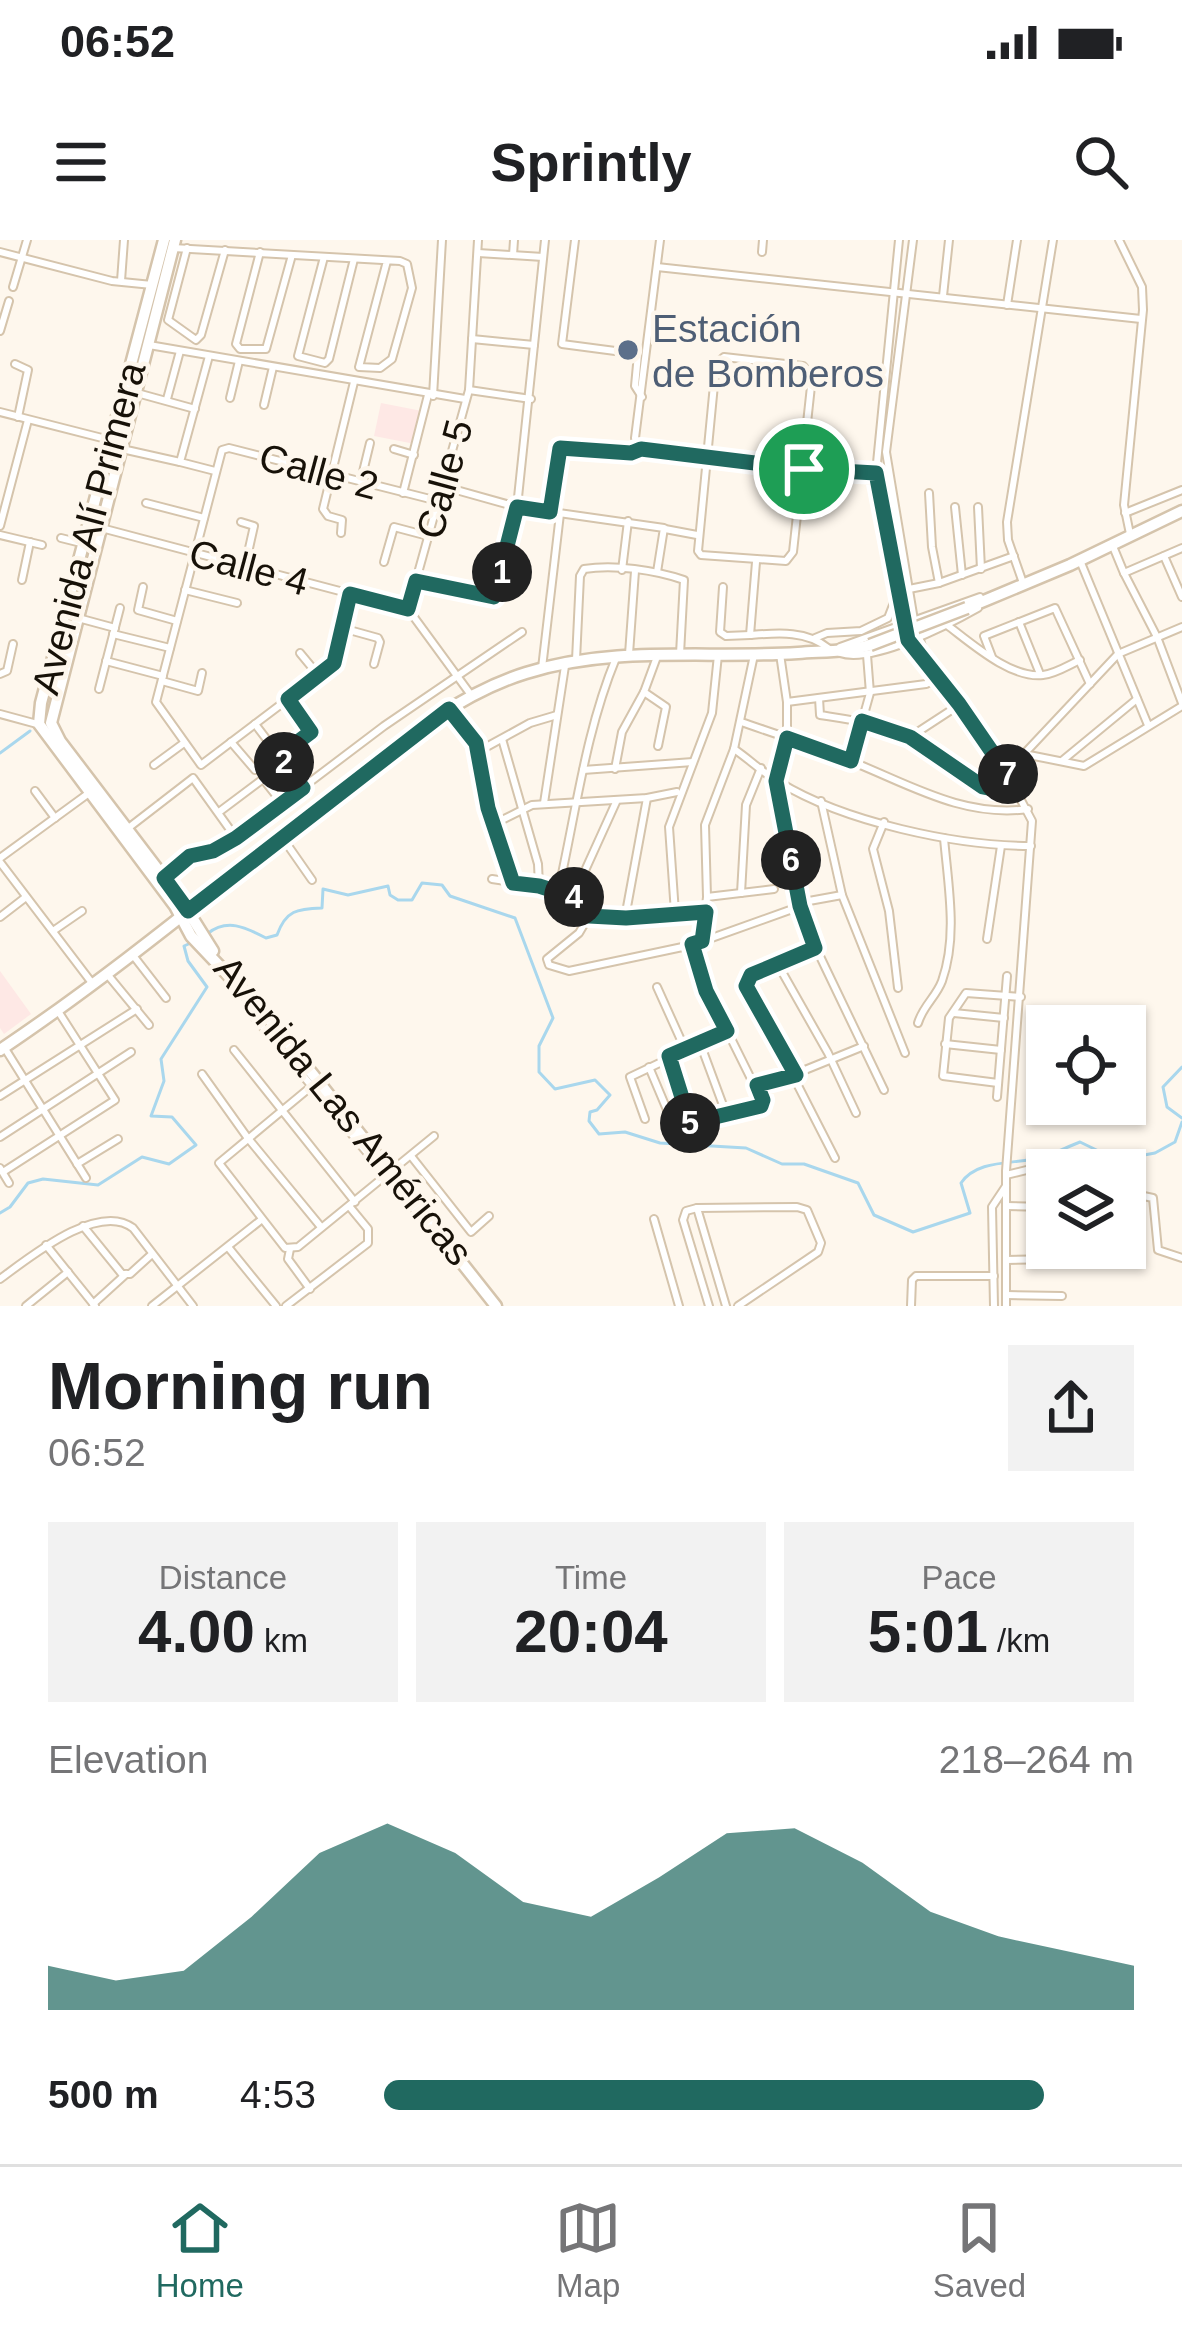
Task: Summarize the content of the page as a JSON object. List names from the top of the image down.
{
  "streets": {
    "main road": ["Avenida Alí Primera", "Avenida Las Américas"],
    "street": ["Calle 2", "Calle 5", "Calle 4"]
  },
  "crossings": [
    ["Calle 2", "Calle 5"],
    ["Calle 5", "Calle 4"],
    ["Avenida Alí Primera", "Calle 4"],
    ["Avenida Alí Primera", "Avenida Las Américas"]
  ],
  "places": ["Estación de Bomberos"],
  "page": {
    "status": "06:52",
    "header": "Sprintly",
    "pins": [
      "1",
      "2",
      "7",
      "6",
      "4",
      "5"
    ],
    "heading": ["Morning run", "06:52"],
    "stats": [
      ["Distance", "4.00 km"],
      ["Time", "20:04"],
      ["Pace", "5:01 /km"]
    ],
    "chart": ["Elevation", "218–264 m"],
    "list": [
      {
        "name": "500 m",
        "note": "4:53"
      }
    ],
    "tabs": ["Home", "Map", "Saved"]
  }
}
